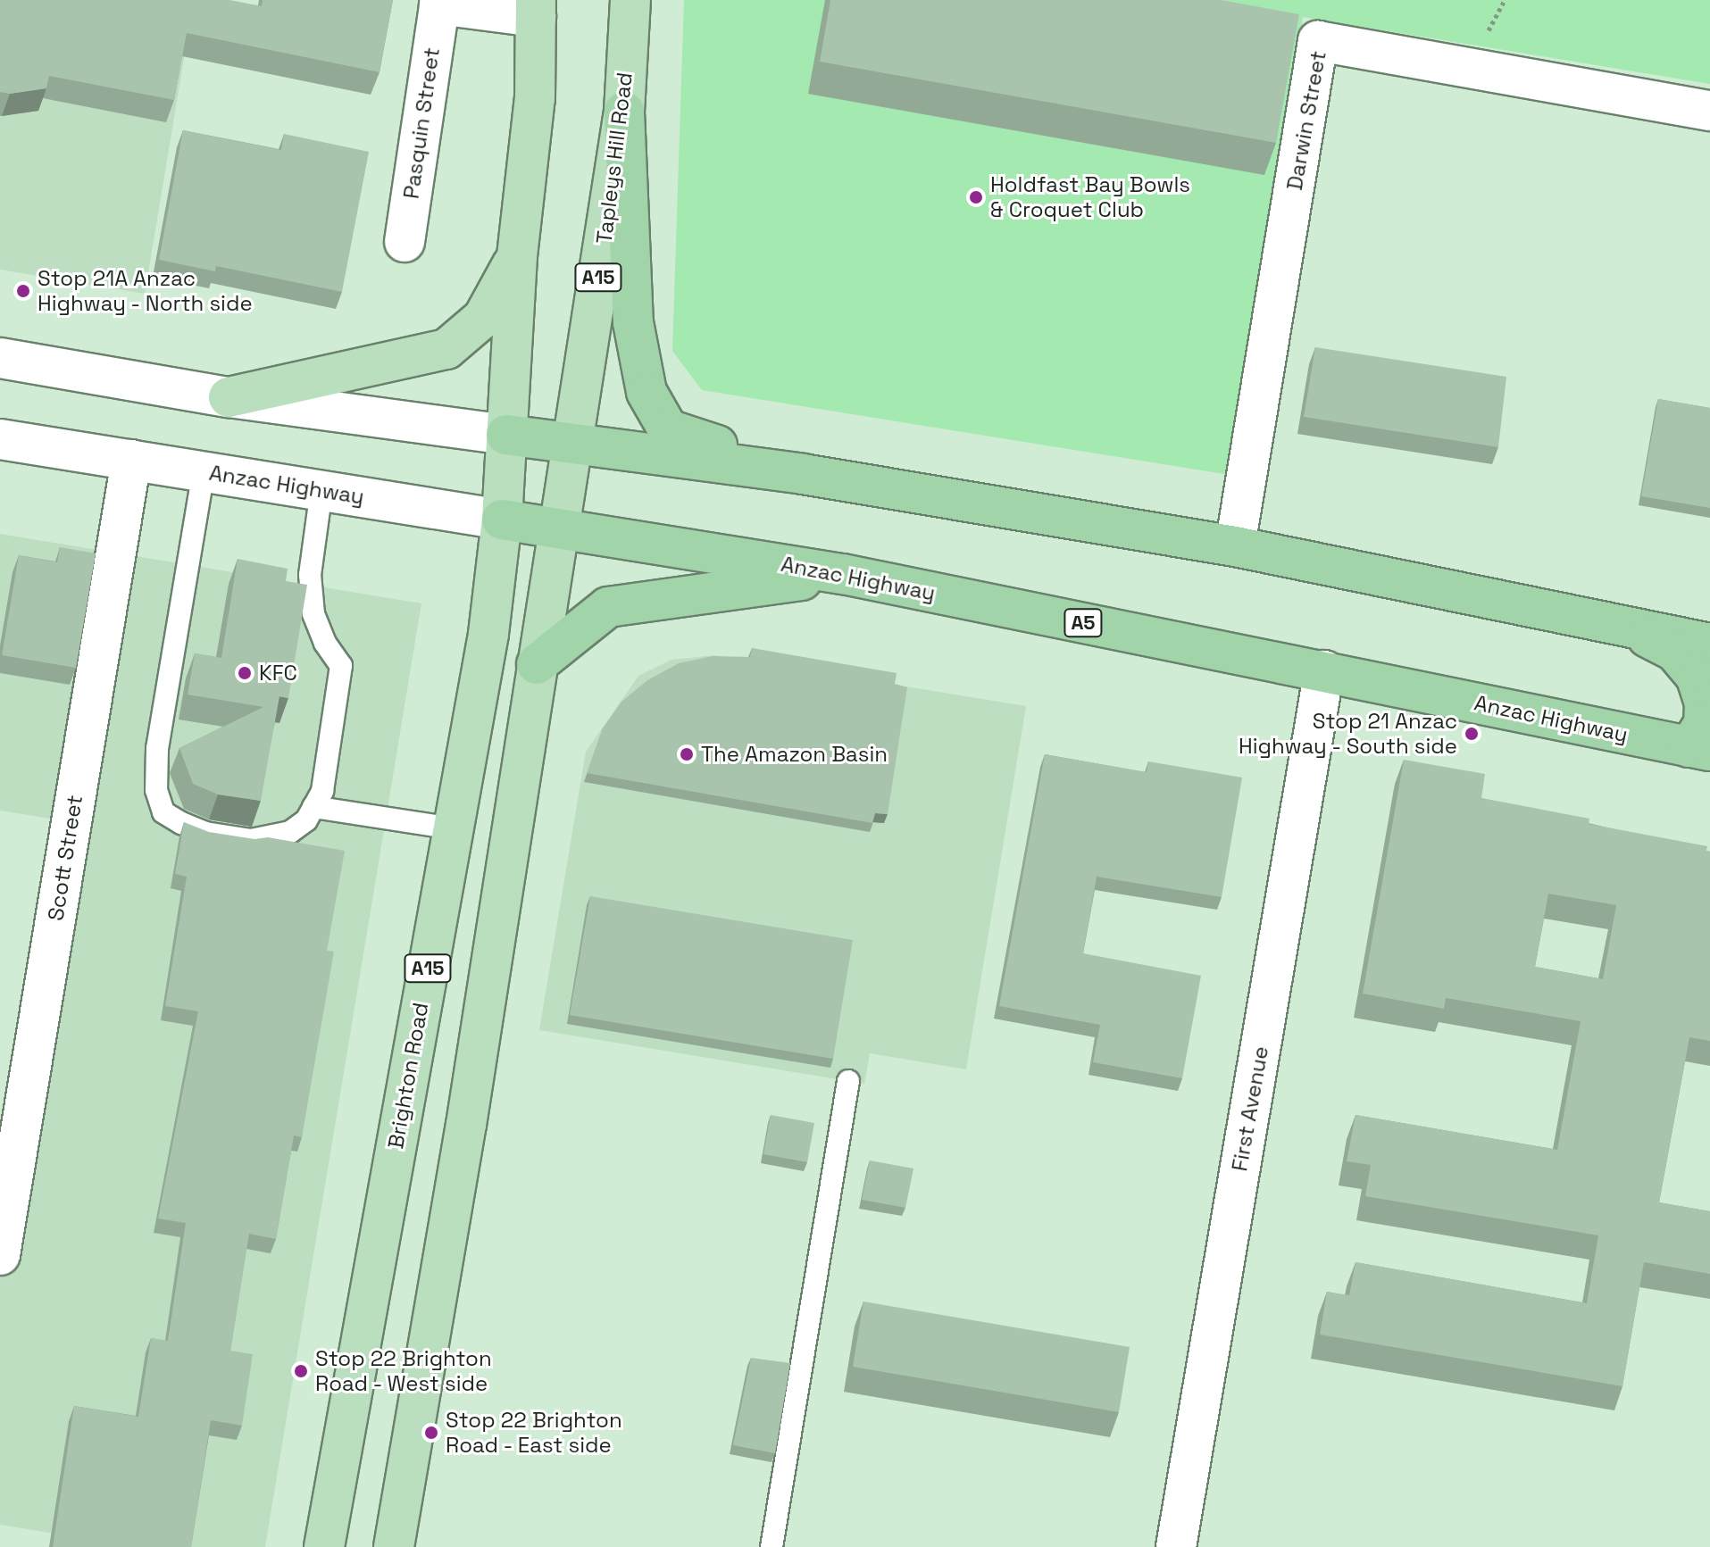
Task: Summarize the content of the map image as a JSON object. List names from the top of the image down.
{
  "streets": {
    "highway": ["Anzac Highway", "A5"],
    "main road": ["Tapleys Hill Road", "A15", "Brighton Road"],
    "street": [
      "Darwin Street",
      "Pasquin Street",
      "Scott Street",
      "First Avenue"
    ]
  },
  "crossings": [
    ["Pasquin Street", "A15"],
    ["Tapleys Hill Road", "A15"],
    ["A15", "Anzac Highway"],
    ["A15", "Brighton Road"],
    ["Anzac Highway", "Scott Street"],
    ["Anzac Highway", "Brighton Road"],
    ["Anzac Highway", "First Avenue"]
  ],
  "places": [
    "Holdfast Bay Bowls & Croquet Club",
    "Stop 21A Anzac Highway - North side",
    "KFC",
    "Stop 21 Anzac Highway - South side",
    "The Amazon Basin",
    "Stop 22 Brighton Road - West side",
    "Stop 22 Brighton Road - East side"
  ]
}
